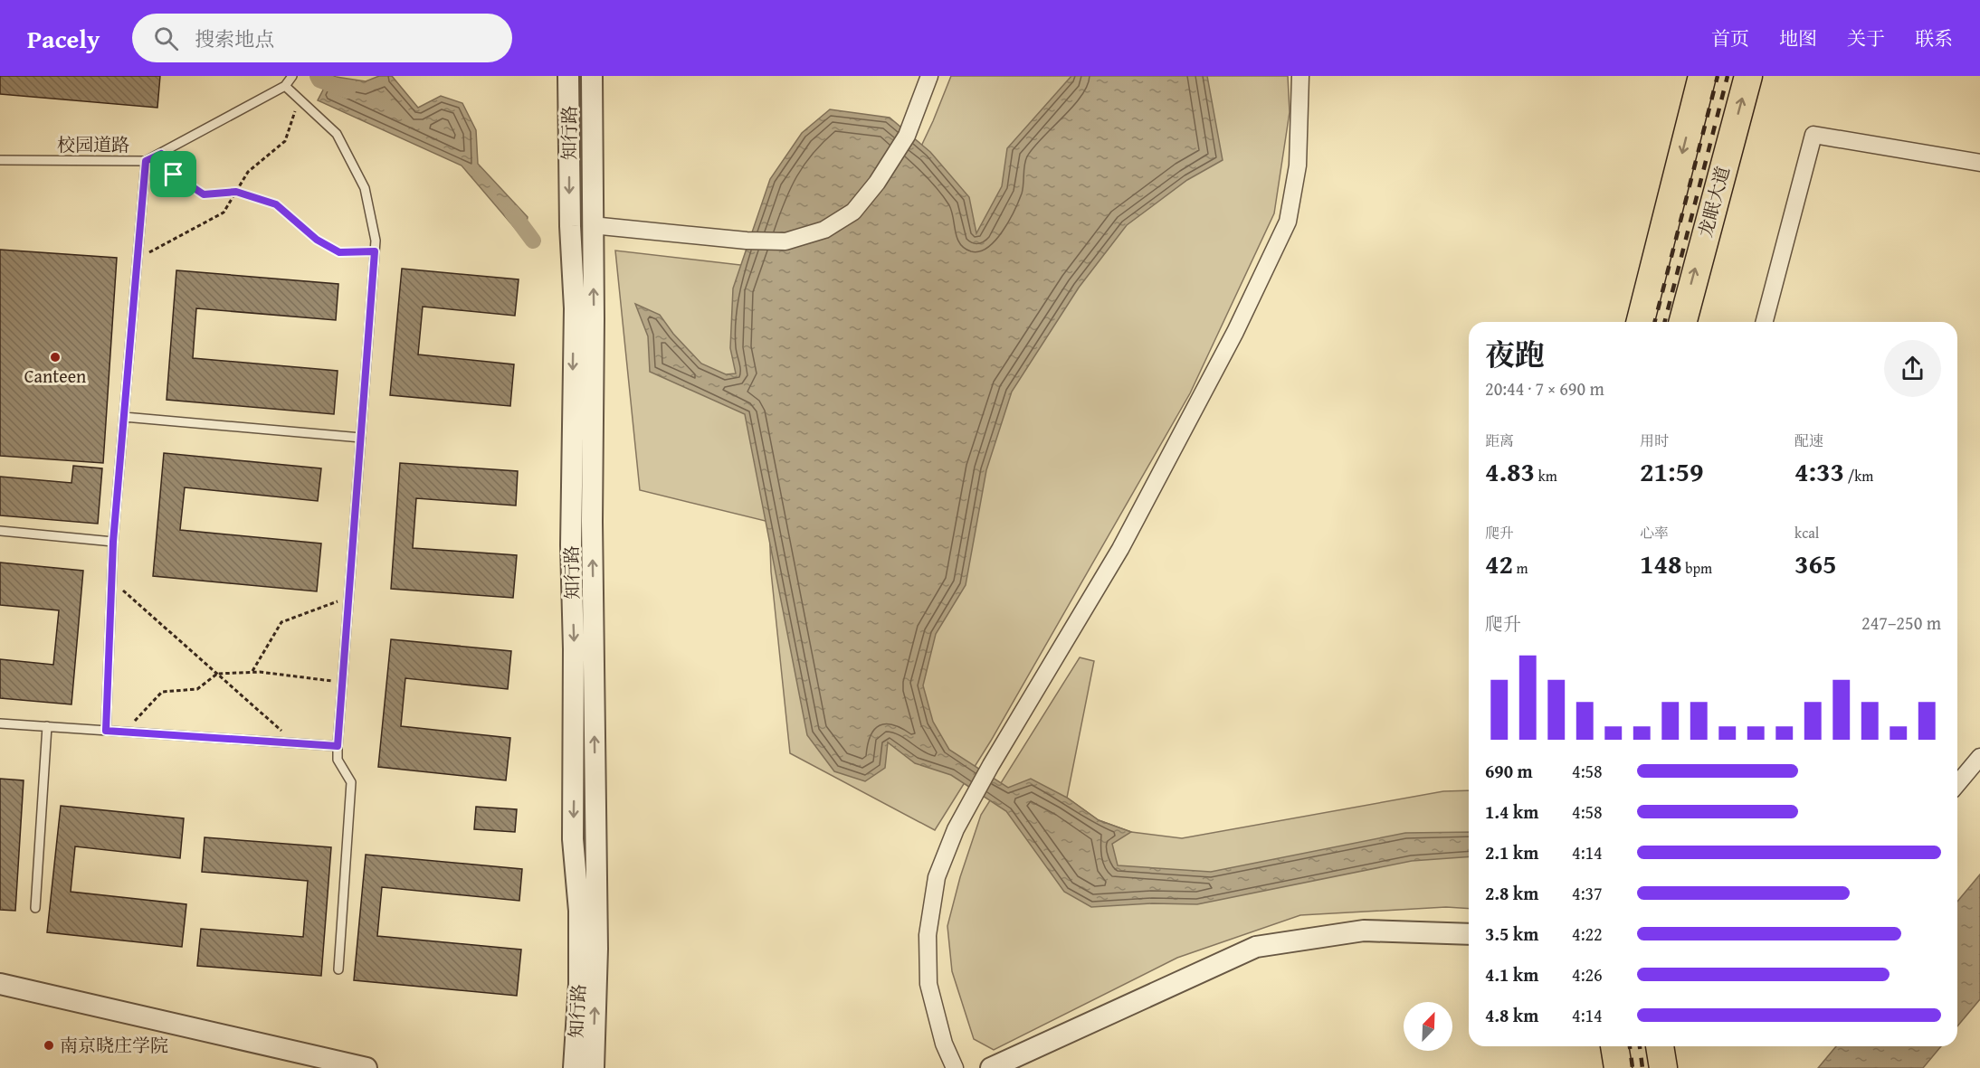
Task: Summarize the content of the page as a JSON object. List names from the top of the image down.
{
  "streets": {
    "main road": ["龙眠大道"],
    "street": ["知行路"],
    "lane": ["校园道路"]
  },
  "places": ["Canteen", "南京晓庄学院"],
  "north": "top right",
  "page": {
    "header": "Pacely",
    "search": "搜索地点",
    "nav": [
      "首页",
      "地图",
      "关于",
      "联系"
    ],
    "heading": ["夜跑", "20:44 · 7 × 690 m"],
    "stats": [
      ["距离", "4.83 km"],
      ["用时", "21:59"],
      ["配速", "4:33 /km"],
      ["爬升", "42 m"],
      ["心率", "148 bpm"],
      ["kcal", "365"]
    ],
    "chart": ["爬升", "247–250 m"],
    "list": [
      {
        "name": "690 m",
        "note": "4:58"
      },
      {
        "name": "1.4 km",
        "note": "4:58"
      },
      {
        "name": "2.1 km",
        "note": "4:14"
      },
      {
        "name": "2.8 km",
        "note": "4:37"
      },
      {
        "name": "3.5 km",
        "note": "4:22"
      },
      {
        "name": "4.1 km",
        "note": "4:26"
      },
      {
        "name": "4.8 km",
        "note": "4:14"
      }
    ]
  }
}
